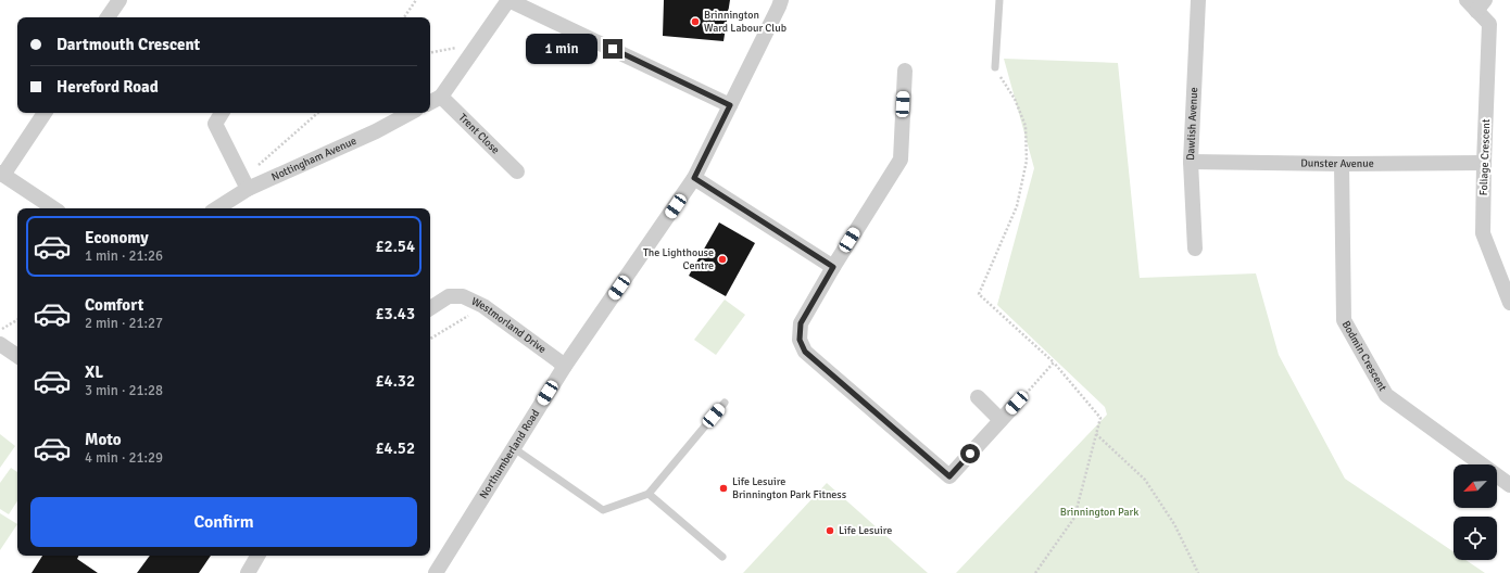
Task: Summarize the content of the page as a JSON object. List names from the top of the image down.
{
  "streets": {
    "street": [
      "Dawlish Avenue",
      "Trent Close",
      "Foliage Crescent",
      "Nottingham Avenue",
      "Dunster Avenue",
      "Westmorland Drive",
      "Bodmin Crescent",
      "Northumberland Road"
    ]
  },
  "crossings": [
    ["Dawlish Avenue", "Dunster Avenue"],
    ["Foliage Crescent", "Dunster Avenue"],
    ["Dunster Avenue", "Bodmin Crescent"],
    ["Westmorland Drive", "Northumberland Road"]
  ],
  "parks": ["Brinnington Park"],
  "places": [
    "Brinnington Ward Labour Club",
    "The Lighthouse Centre",
    "Life Lesuire Brinnington Park Fitness",
    "Life Lesuire"
  ],
  "north": "bottom left",
  "page": {
    "banner": ["Dartmouth Crescent", "Hereford Road"],
    "bubble": "1 min",
    "list": [
      {
        "name": "Economy",
        "note": "1 min · 21:26",
        "value": "£2.54"
      },
      {
        "name": "Comfort",
        "note": "2 min · 21:27",
        "value": "£3.43"
      },
      {
        "name": "XL",
        "note": "3 min · 21:28",
        "value": "£4.32"
      },
      {
        "name": "Moto",
        "note": "4 min · 21:29",
        "value": "£4.52"
      }
    ],
    "buttons": "Confirm"
  }
}
